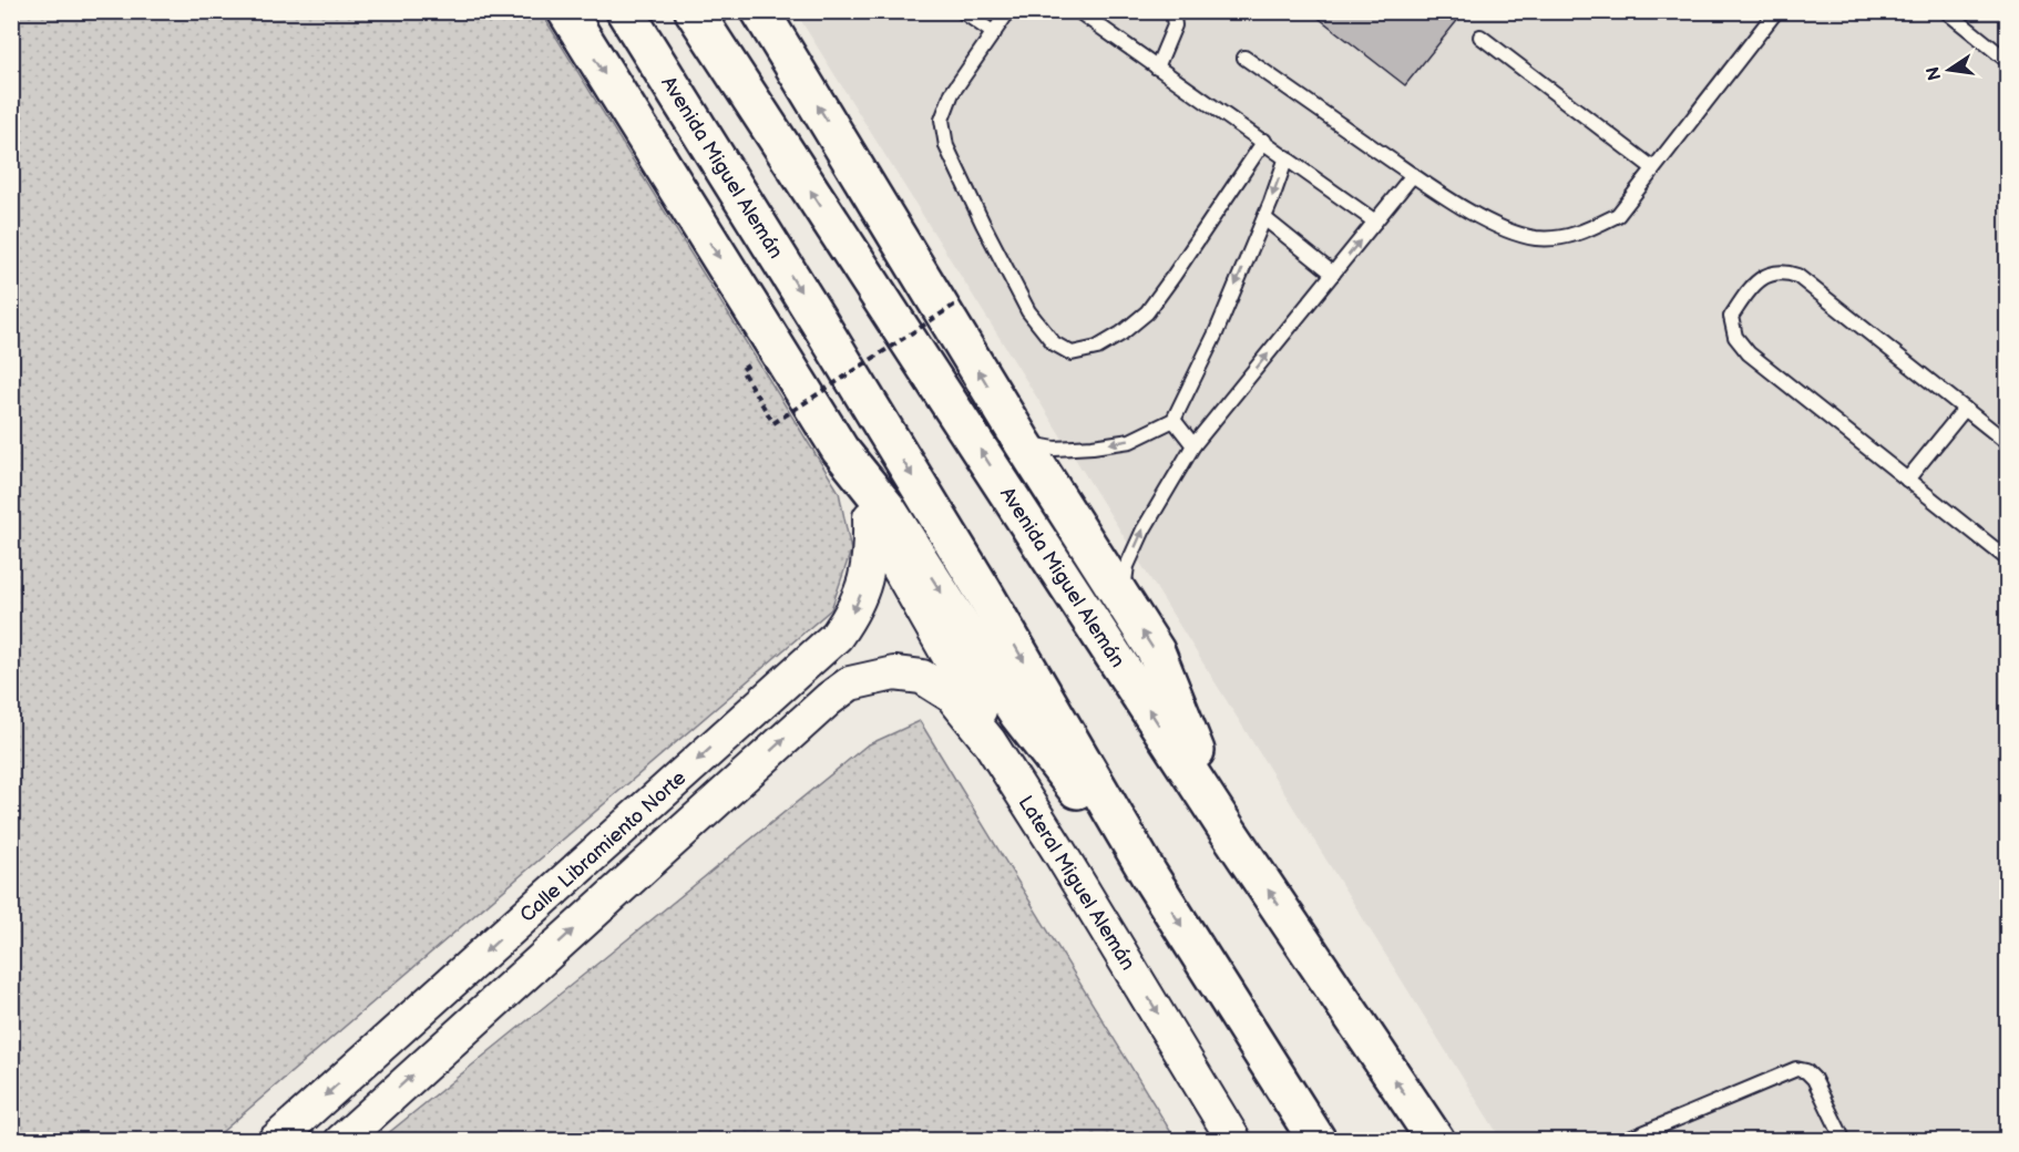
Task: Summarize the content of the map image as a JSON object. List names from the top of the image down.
{
  "streets": {
    "highway": ["Avenida Miguel Alemán"],
    "street": ["Calle Libramiento Norte", "Lateral Miguel Alemán"]
  },
  "crossings": [
    ["Calle Libramiento Norte", "Lateral Miguel Alemán"]
  ],
  "one_way": ["Lateral Miguel Alemán"],
  "north": "left"
}
